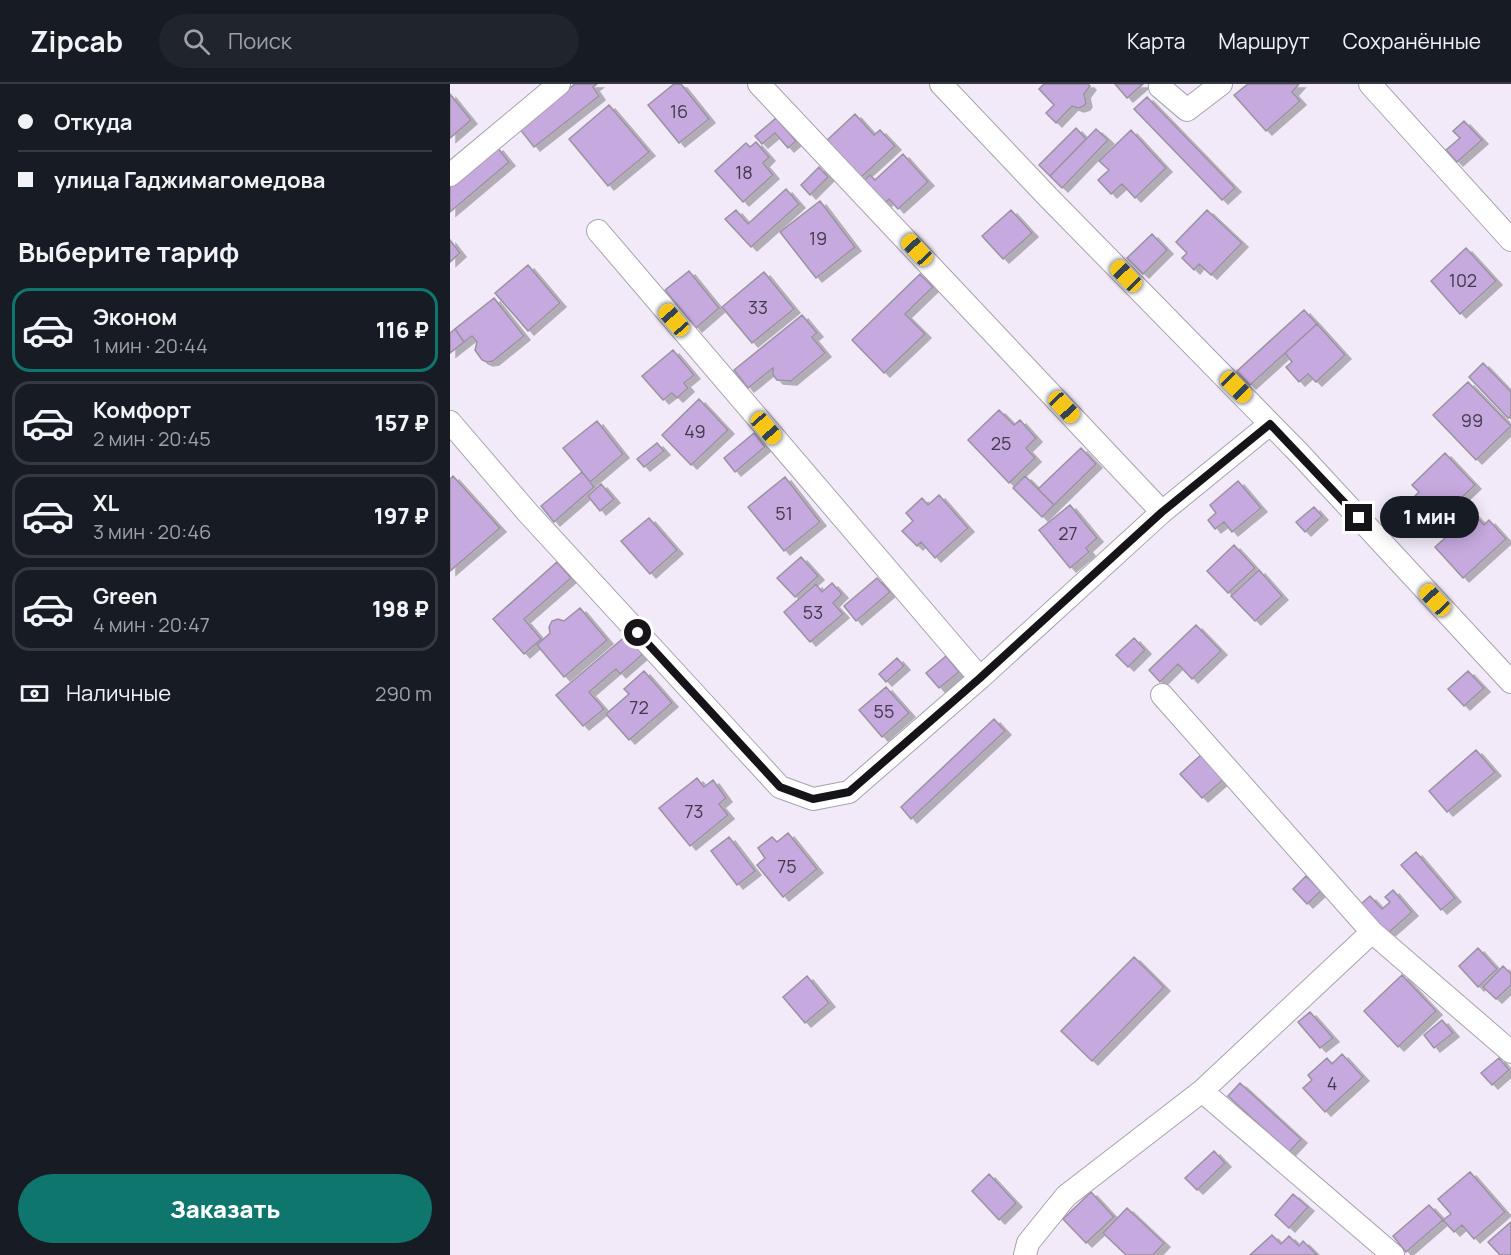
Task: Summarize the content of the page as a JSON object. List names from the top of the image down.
{
  "house_numbers": [
    "16",
    "18",
    "19",
    "102",
    "33",
    "99",
    "49",
    "25",
    "51",
    "27",
    "53",
    "72",
    "55",
    "73",
    "75",
    "4"
  ],
  "page": {
    "header": "Zipcab",
    "search": "Поиск",
    "nav": ["Карта", "Маршрут", "Сохранённые"],
    "banner": ["Откуда", "улица Гаджимагомедова"],
    "heading": "Выберите тариф",
    "list": [
      {
        "name": "Эконом",
        "note": "1 мин · 20:44",
        "value": "116 ₽"
      },
      {
        "name": "Комфорт",
        "note": "2 мин · 20:45",
        "value": "157 ₽"
      },
      {
        "name": "XL",
        "note": "3 мин · 20:46",
        "value": "197 ₽"
      },
      {
        "name": "Green",
        "note": "4 мин · 20:47",
        "value": "198 ₽"
      }
    ],
    "bubble": "1 мин",
    "pay": ["Наличные", "290 m"],
    "buttons": "Заказать"
  }
}
